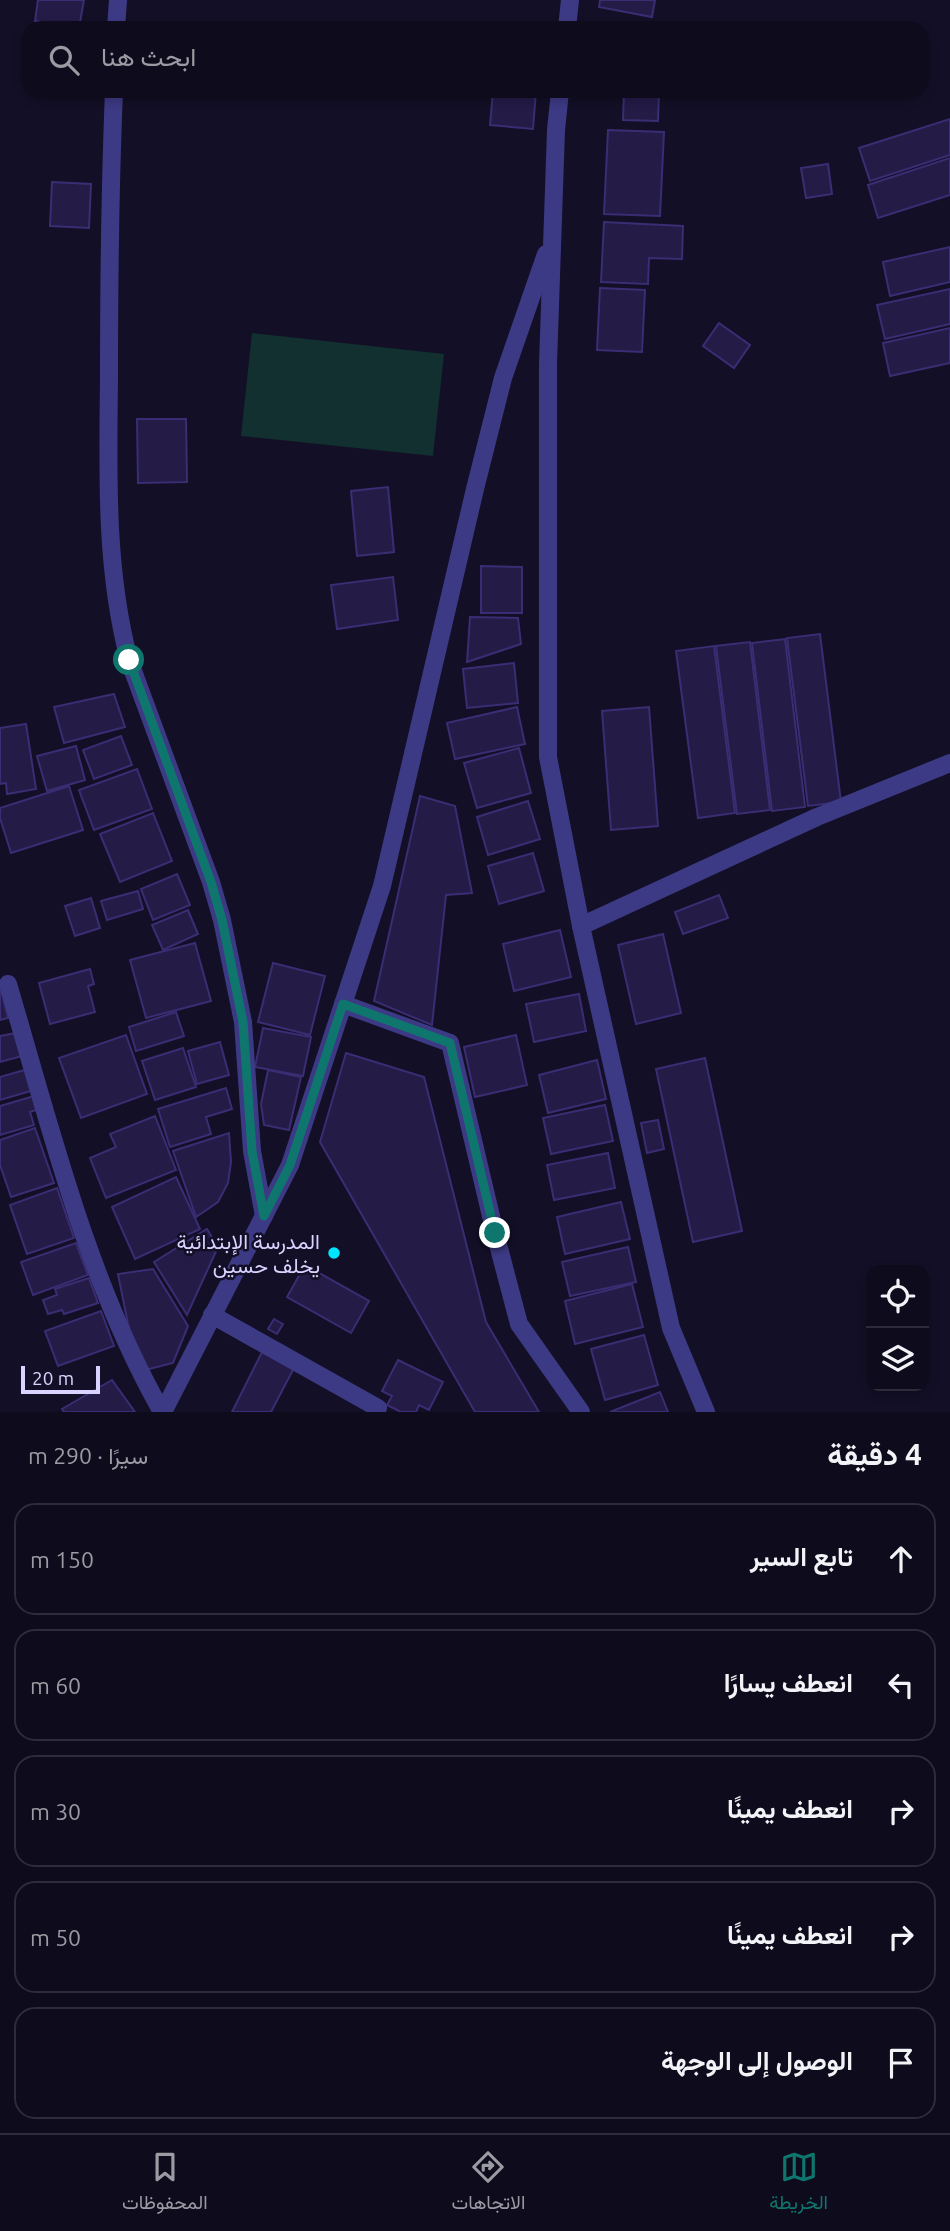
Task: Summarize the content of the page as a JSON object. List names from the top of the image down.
{
  "places": ["المدرسة الإبتدائية يخلف حسين"],
  "scale_bar": "20 m",
  "page": {
    "search": "ابحث هنا",
    "scale": "20 m",
    "heading": ["4 دقيقة", "سيرًا · 290 m"],
    "list": [
      ["تابع السير", "150 m"],
      ["انعطف يسارًا", "60 m"],
      ["انعطف يمينًا", "30 m"],
      ["انعطف يمينًا", "50 m"],
      "الوصول إلى الوجهة"
    ],
    "nav": ["الخريطة", "الاتجاهات", "المحفوظات"]
  }
}
